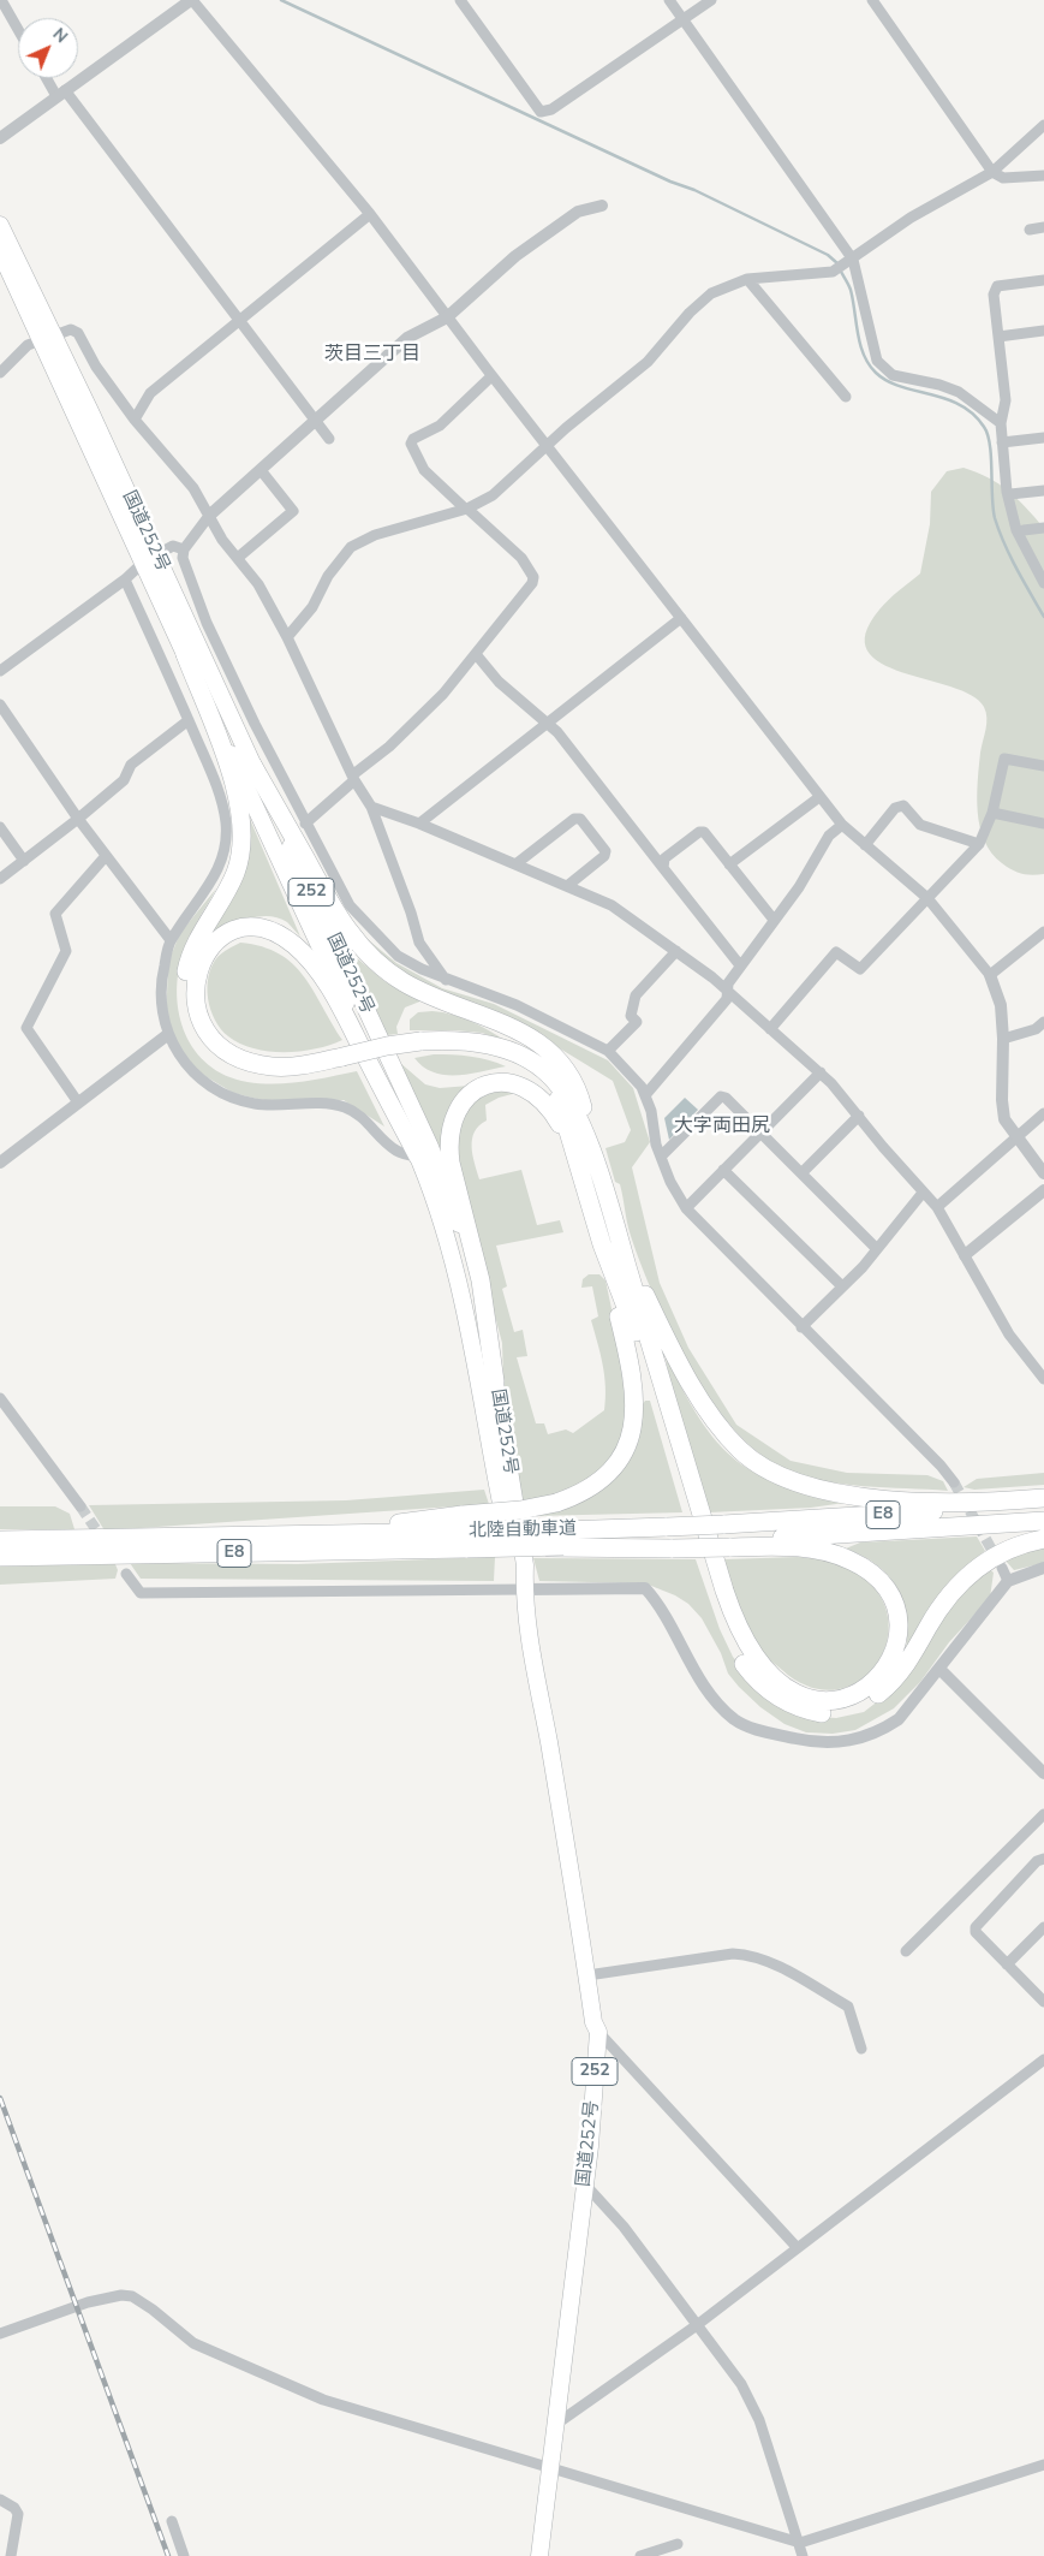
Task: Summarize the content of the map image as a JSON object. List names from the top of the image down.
{
  "streets": {
    "highway": [
      "国道252号",
      "252",
      "E8",
      "北陸自動車道"
    ]
  },
  "districts": ["茨目三丁目", "大字両田尻"],
  "north": "top right"
}
